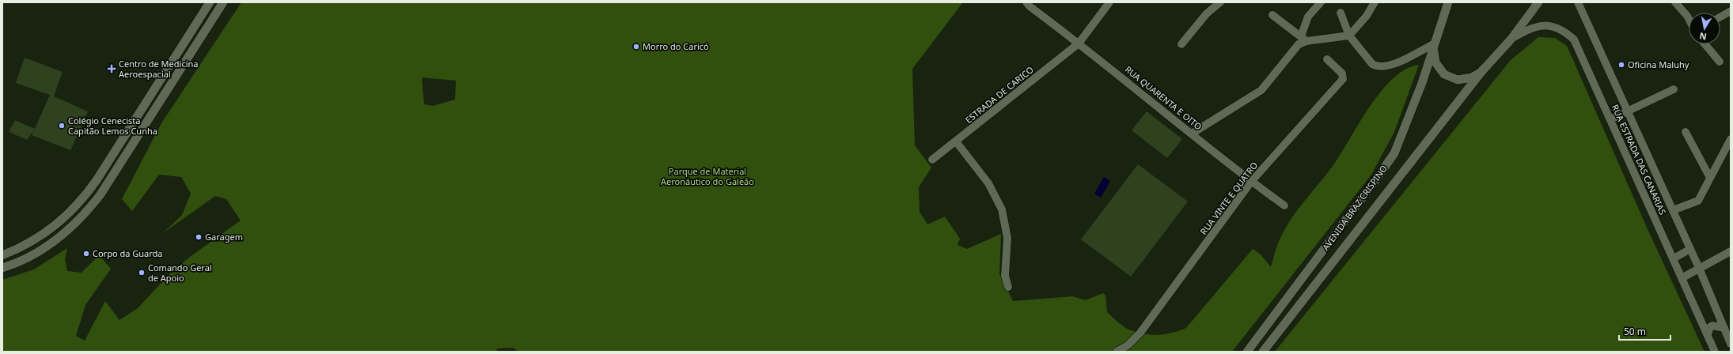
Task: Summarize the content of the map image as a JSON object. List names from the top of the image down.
{
  "streets": {
    "main road": ["AVENIDA BRAZ CRISPINO"],
    "street": [
      "ESTRADA DE CARICO",
      "RUA QUARENTA E OITO",
      "RUA ESTRADA DAS CANARIAS",
      "RUA VINTE E QUATRO"
    ]
  },
  "crossings": [
    ["ESTRADA DE CARICO", "RUA QUARENTA E OITO"],
    ["RUA QUARENTA E OITO", "RUA VINTE E QUATRO"]
  ],
  "parks": ["Parque de Material Aeronáutico do Galeão"],
  "places": {
    "other": [
      "Morro do Caricó",
      "Oficina Maluhy",
      "Colégio Cenecista Capitão Lemos Cunha",
      "Garagem",
      "Corpo da Guarda",
      "Comando Geral de Apoio"
    ],
    "health": ["Centro de Medicina Aeroespacial"]
  },
  "scale_bar": "50 m",
  "north": "bottom"
}
